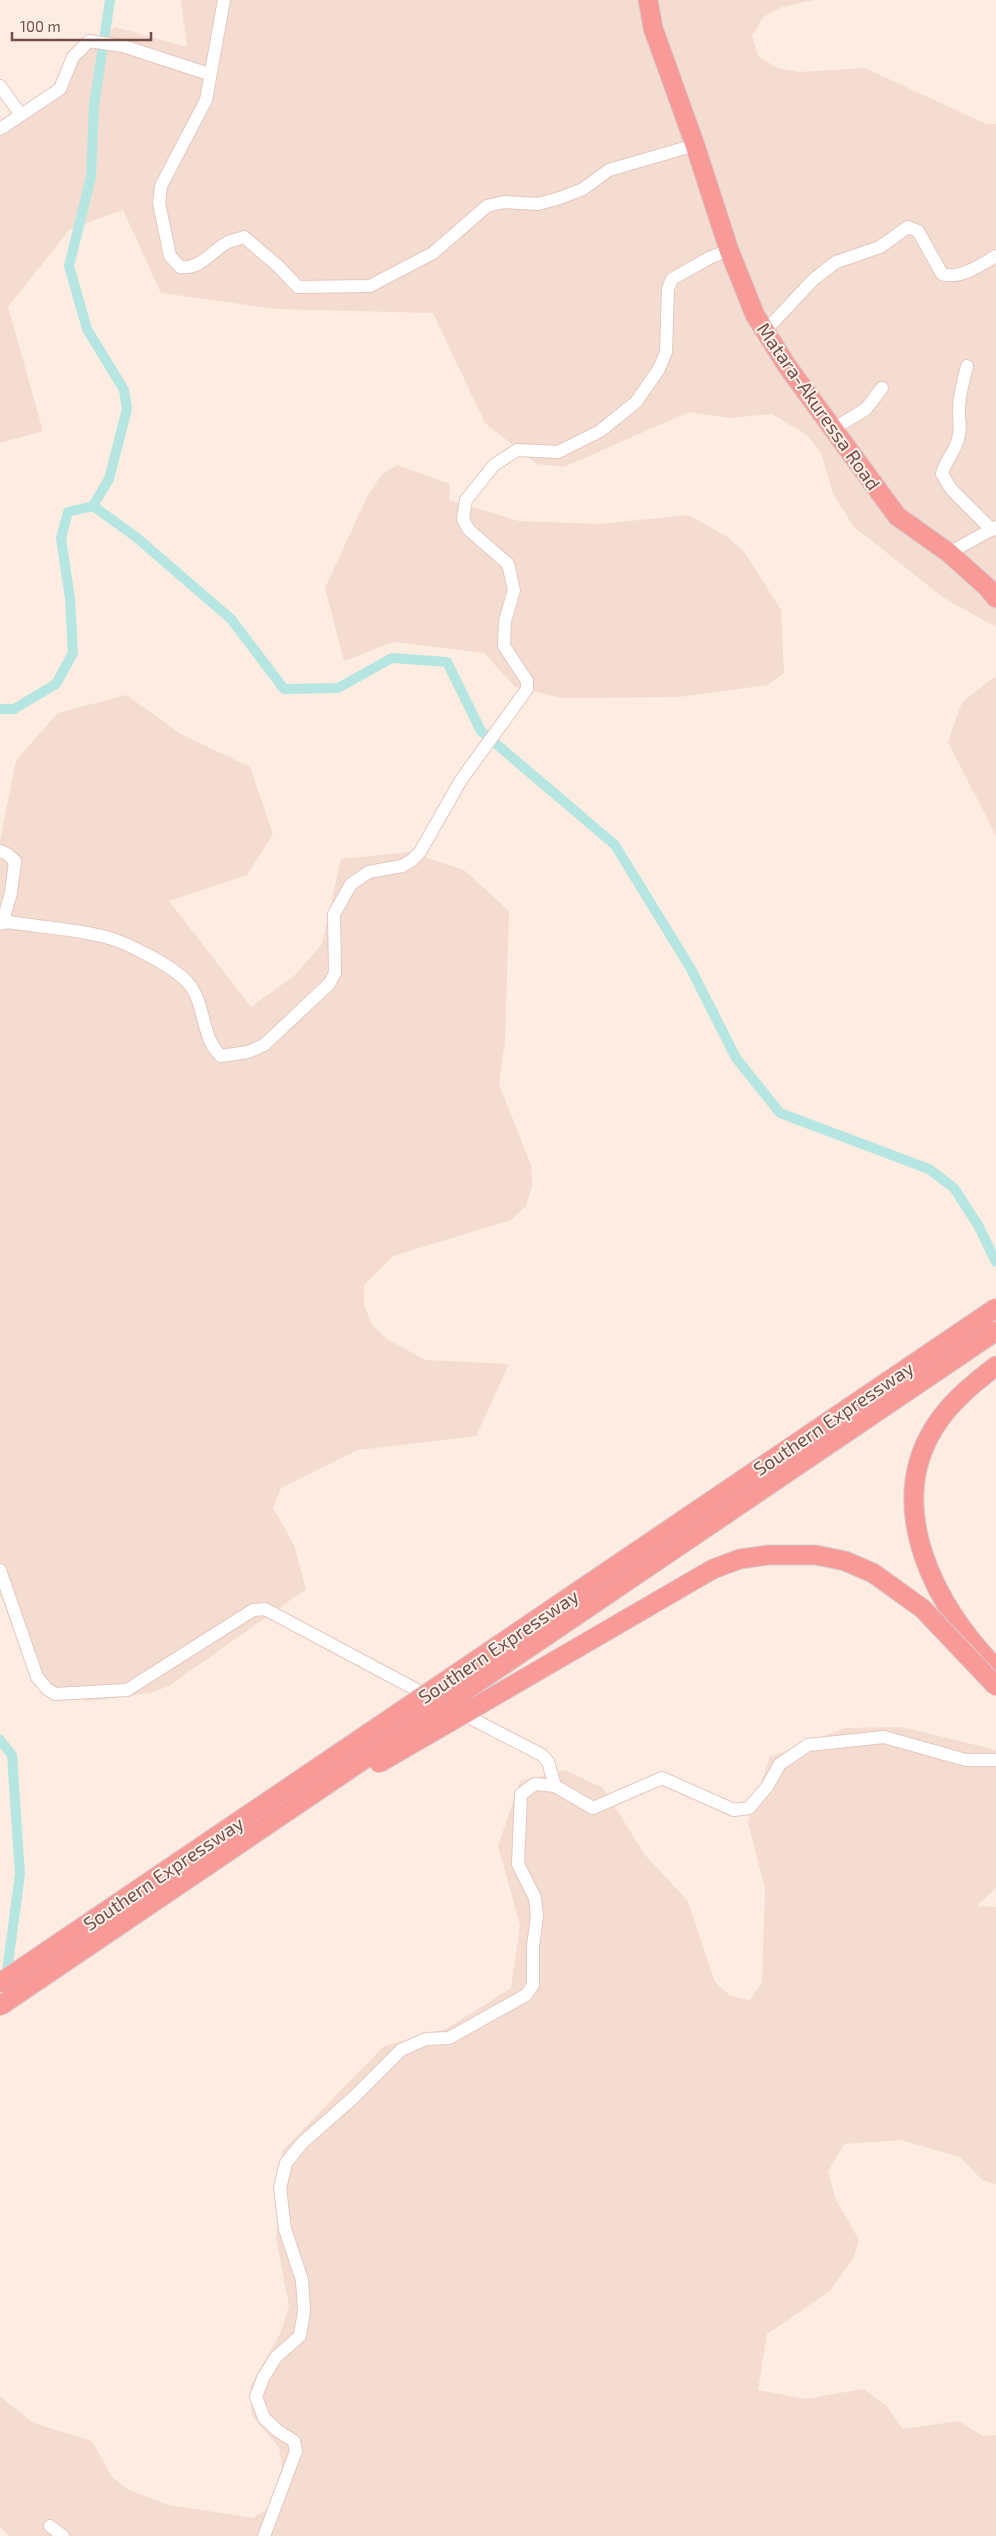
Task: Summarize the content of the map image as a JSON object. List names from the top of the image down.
{
  "streets": {
    "highway": ["Matara-Akuressa Road", "Southern Expressway"]
  },
  "scale_bar": "100 m"
}
